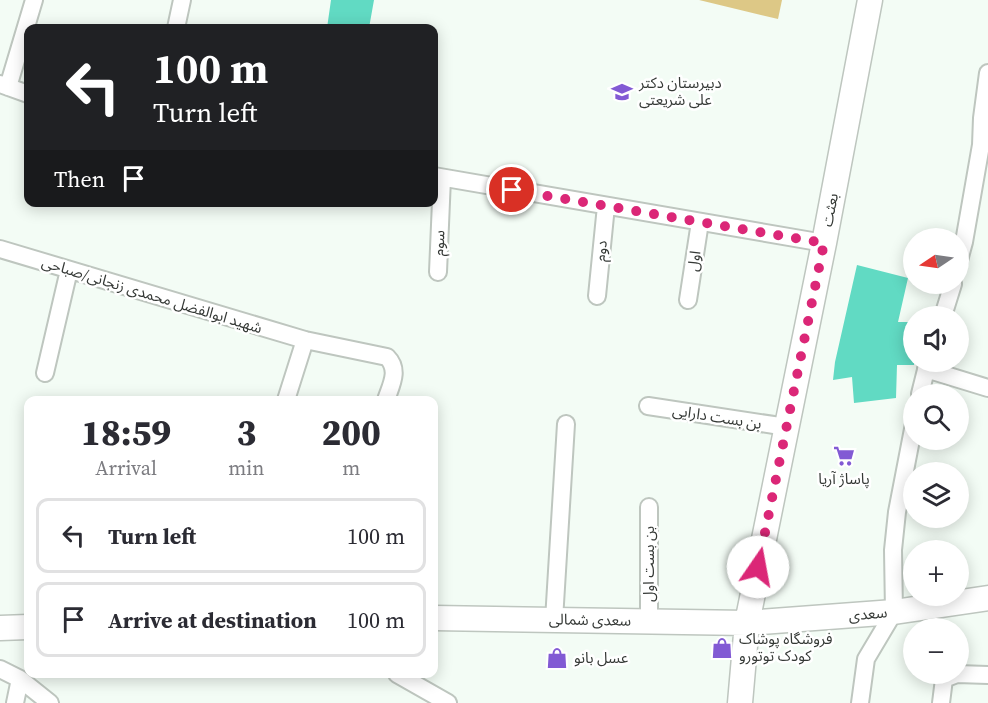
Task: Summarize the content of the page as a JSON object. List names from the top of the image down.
{
  "streets": {
    "main road": ["بعثت", "سعدی", "سعدی شمالی"],
    "street": [
      "سوم",
      "دوم",
      "اول",
      "شهید ابوالفضل محمدی زنجانی/صباحی",
      "بن بست دارایی",
      "بن بست اول"
    ]
  },
  "crossings": [
    ["بعثت", "بن بست دارایی"],
    ["بعثت", "سعدی"],
    ["بعثت", "سعدی شمالی"],
    ["بن بست اول", "سعدی شمالی"],
    ["سعدی", "سعدی شمالی"]
  ],
  "places": {
    "school or university": ["دبیرستان دکتر علی شریعتی"],
    "supermarket": ["پاساژ آریا"],
    "shop": ["فروشگاه پوشاک کودک توتورو", "عسل بانو"]
  },
  "north": "left",
  "page": {
    "turn": ["100 m", "Turn left"],
    "then": "Then",
    "map_buttons": ["+", "−"],
    "eta": [
      "18:59",
      "Arrival",
      "3",
      "min",
      "200",
      "m"
    ],
    "list": [
      {
        "name": "Turn left",
        "value": "100 m"
      },
      {
        "name": "Arrive at destination",
        "value": "100 m"
      }
    ]
  }
}
